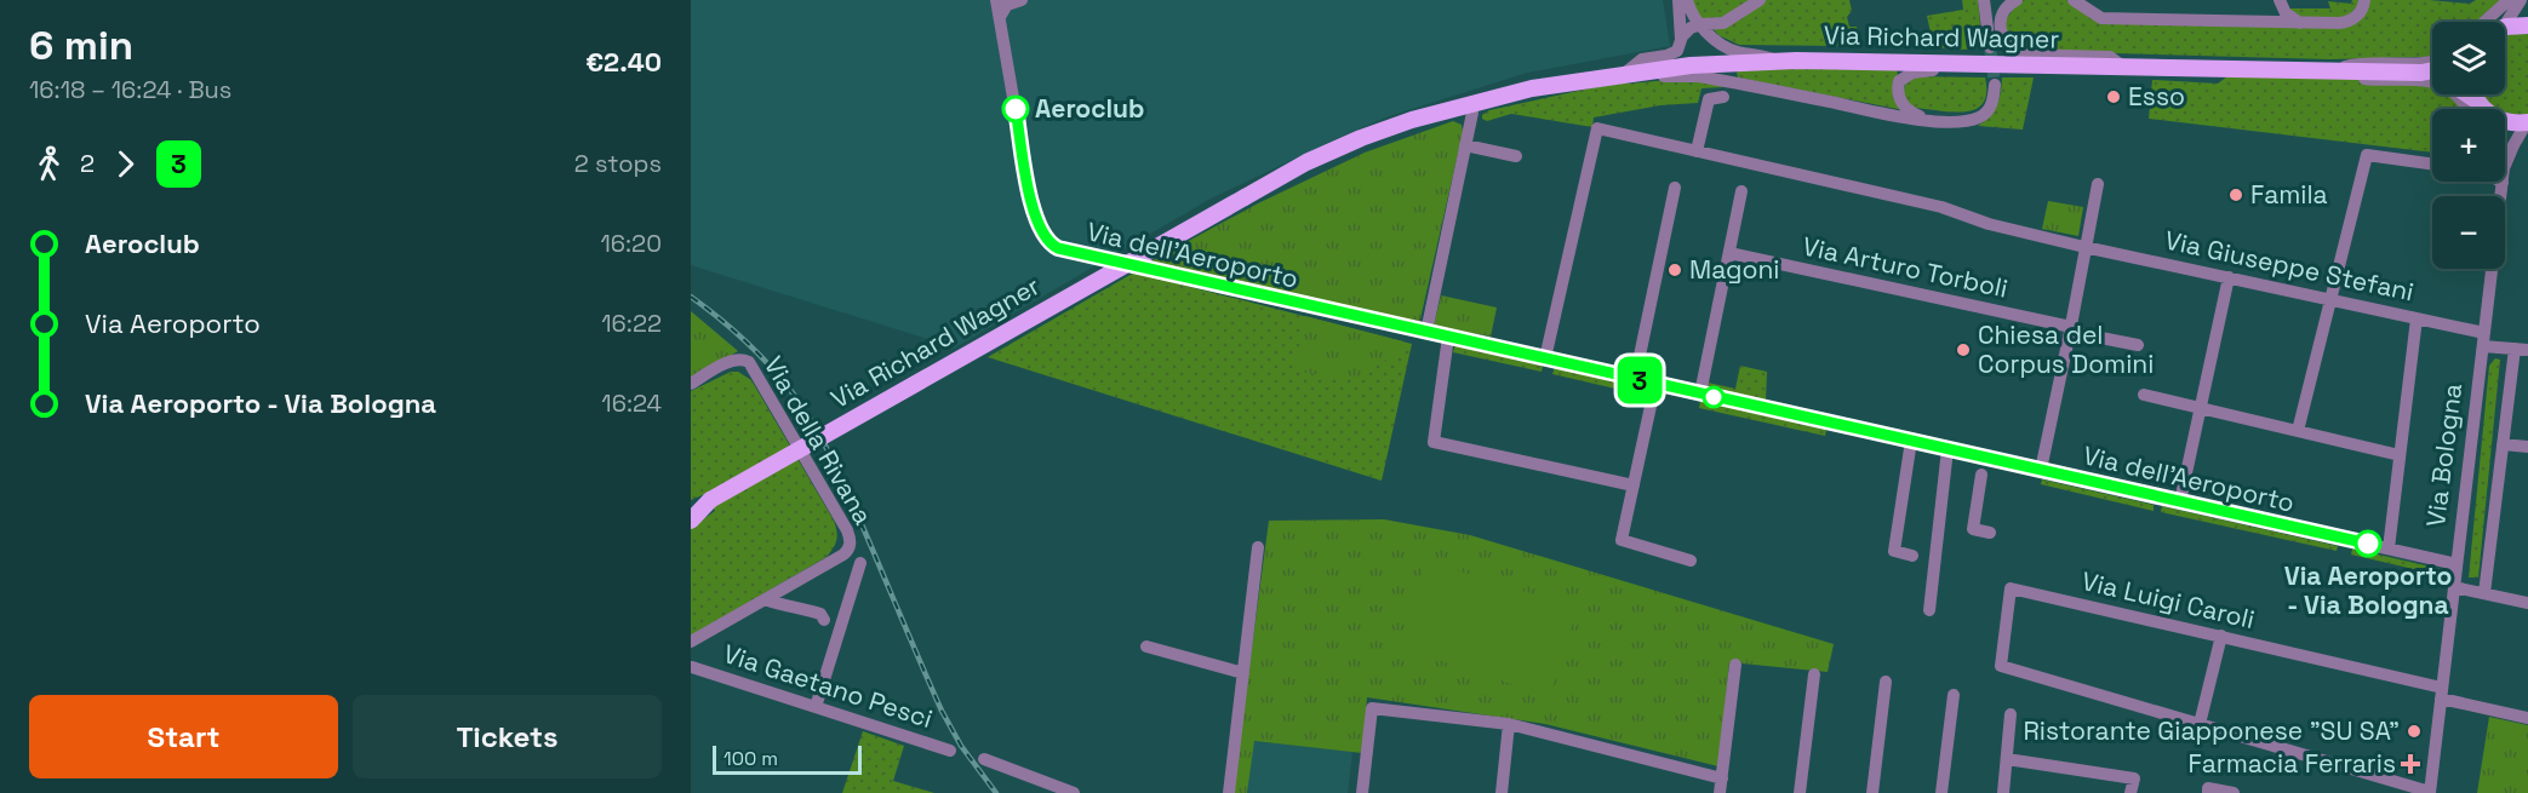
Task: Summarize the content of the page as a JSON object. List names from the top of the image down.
{
  "streets": {
    "main road": ["Via Richard Wagner", "Via Bologna"],
    "street": [
      "Via dell'Aeroporto",
      "Via Giuseppe Stefani",
      "Via Arturo Torboli",
      "Via della Rivana",
      "Via Luigi Caroli",
      "Via Gaetano Pesci"
    ]
  },
  "crossings": [
    ["Via dell'Aeroporto", "Via Giuseppe Stefani"],
    ["Via dell'Aeroporto", "Via Bologna"],
    ["Via Giuseppe Stefani", "Via Bologna"],
    ["Via della Rivana", "Via Gaetano Pesci"],
    ["Via Bologna", "Via Luigi Caroli"]
  ],
  "places": {
    "other": [
      "Esso",
      "Aeroclub",
      "Famila",
      "Magoni",
      "Chiesa del Corpus Domini",
      "Via Aeroporto - Via Bologna",
      "Ristorante Giapponese \"SU SA\""
    ],
    "health": ["Farmacia Ferraris"]
  },
  "lines": ["bus line 3"],
  "scale_bar": "100 m",
  "page": {
    "heading": ["6 min", "16:18 – 16:24 · Bus", "€2.40"],
    "on_map": "3",
    "map_buttons": ["+", "−"],
    "legs": ["2", "3", "2 stops"],
    "list": [
      {
        "name": "Aeroclub",
        "value": "16:20"
      },
      {
        "name": "Via Aeroporto",
        "value": "16:22"
      },
      {
        "name": "Via Aeroporto - Via Bologna",
        "value": "16:24"
      }
    ],
    "buttons": ["Start", "Tickets"],
    "scale": "100 m"
  }
}
